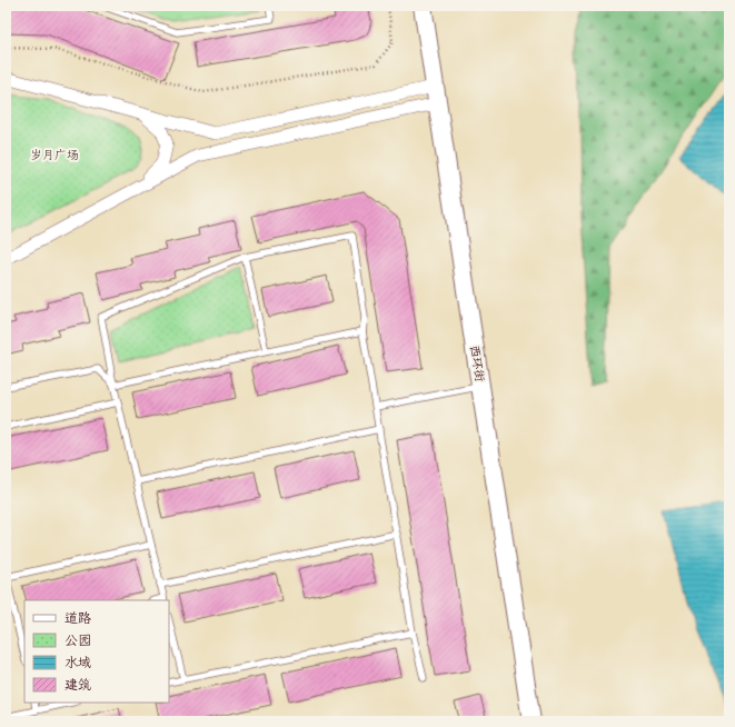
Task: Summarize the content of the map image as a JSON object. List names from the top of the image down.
{
  "streets": {
    "main road": ["西环街"]
  },
  "parks": ["岁月广场"],
  "legend": [
    "道路",
    "公园",
    "水域",
    "建筑"
  ]
}
